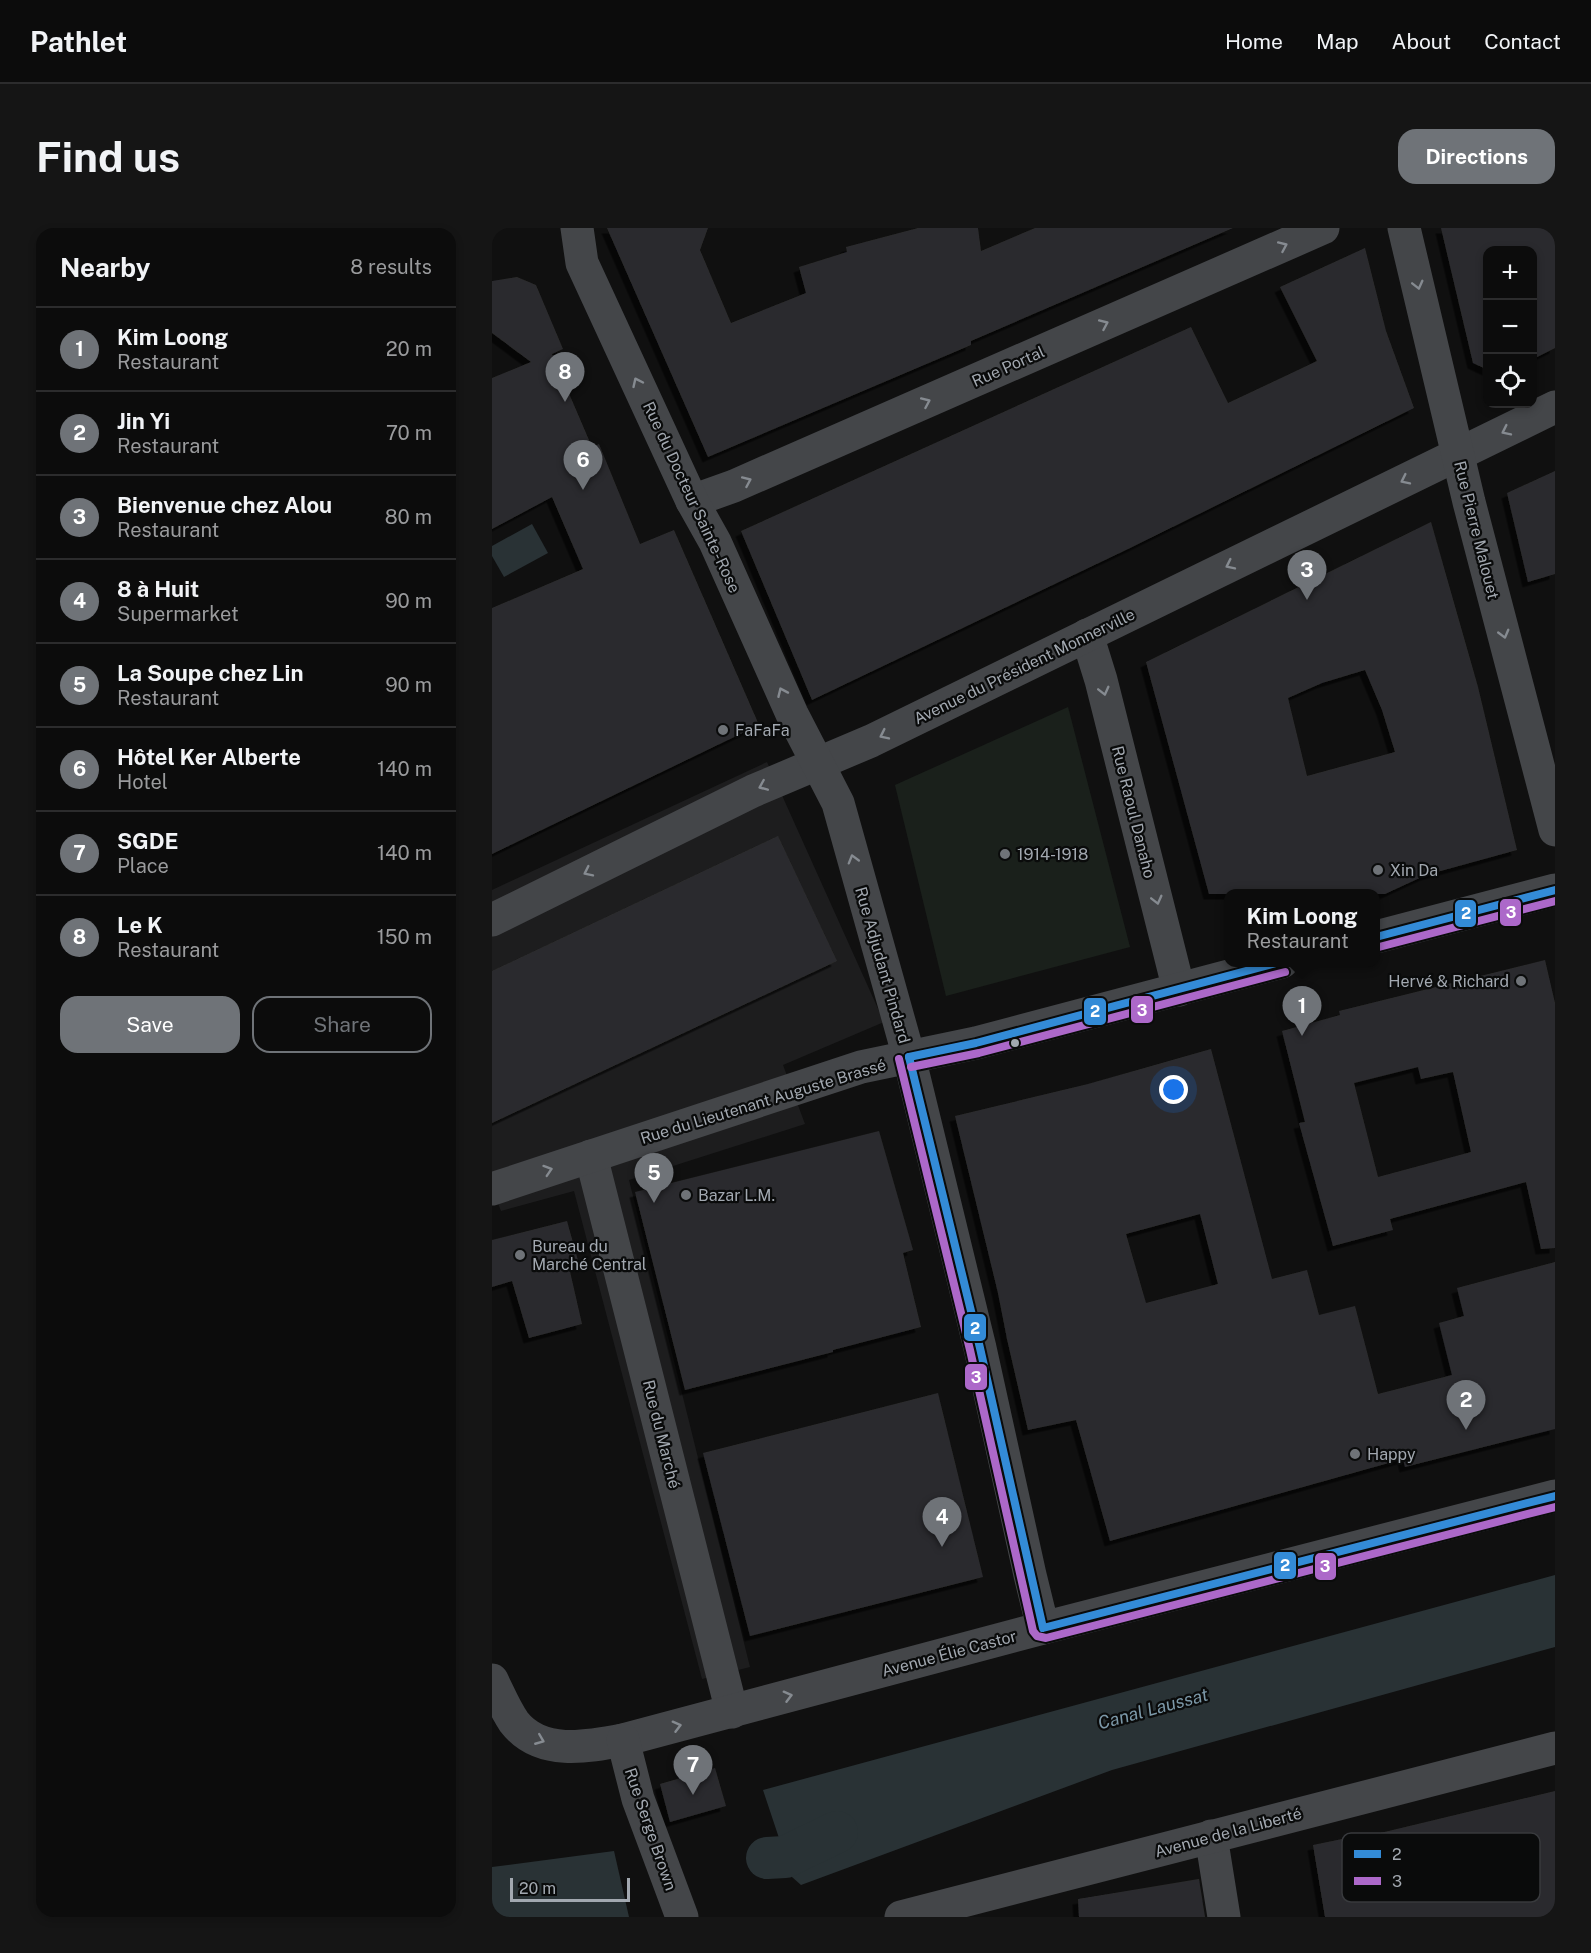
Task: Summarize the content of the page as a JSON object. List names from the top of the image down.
{
  "streets": {
    "street": [
      "Rue Portal",
      "Rue du Docteur Sainte-Rose",
      "Rue Pierre Malouet",
      "Avenue du Président Monnerville",
      "Rue Raoul Danaho",
      "Rue Adjudant Pindard",
      "Rue du Lieutenant Auguste Brassé",
      "Rue du Marché",
      "Avenue Élie Castor",
      "Rue Serge Brown",
      "Avenue de la Liberté"
    ]
  },
  "crossings": [
    ["Rue Portal", "Rue du Docteur Sainte-Rose"],
    ["Rue du Docteur Sainte-Rose", "Avenue du Président Monnerville"],
    ["Rue du Docteur Sainte-Rose", "Rue Adjudant Pindard"],
    ["Rue Pierre Malouet", "Avenue du Président Monnerville"],
    ["Avenue du Président Monnerville", "Rue Raoul Danaho"],
    ["Avenue du Président Monnerville", "Rue Adjudant Pindard"],
    ["Rue Raoul Danaho", "Rue du Lieutenant Auguste Brassé"],
    ["Rue Adjudant Pindard", "Rue du Lieutenant Auguste Brassé"],
    ["Rue Adjudant Pindard", "Avenue Élie Castor"],
    ["Rue du Lieutenant Auguste Brassé", "Rue du Marché"],
    ["Rue du Marché", "Avenue Élie Castor"],
    ["Avenue Élie Castor", "Rue Serge Brown"]
  ],
  "one_way": [
    "Rue Portal",
    "Rue du Docteur Sainte-Rose",
    "Rue Pierre Malouet",
    "Avenue du Président Monnerville",
    "Rue Raoul Danaho",
    "Avenue Élie Castor"
  ],
  "water": ["Canal Laussat"],
  "places": [
    "FaFaFa",
    "1914-1918",
    "Xin Da",
    "Hervé & Richard",
    "Bazar L.M.",
    "Bureau du Marché Central",
    "Happy"
  ],
  "lines": ["transit line 2", "transit line 3"],
  "legend": ["2", "3"],
  "scale_bar": "20 m",
  "page": {
    "header": "Pathlet",
    "nav": [
      "Home",
      "Map",
      "About",
      "Contact"
    ],
    "buttons": [
      "Directions",
      ["Save", "Share"]
    ],
    "title": "Find us",
    "heading": ["Nearby", "8 results"],
    "map_buttons": ["+", "−"],
    "list": [
      {
        "mark": "1",
        "name": "Kim Loong",
        "note": "Restaurant",
        "value": "20 m"
      },
      {
        "mark": "2",
        "name": "Jin Yi",
        "note": "Restaurant",
        "value": "70 m"
      },
      {
        "mark": "3",
        "name": "Bienvenue chez Alou",
        "note": "Restaurant",
        "value": "80 m"
      },
      {
        "mark": "4",
        "name": "8 à Huit",
        "note": "Supermarket",
        "value": "90 m"
      },
      {
        "mark": "5",
        "name": "La Soupe chez Lin",
        "note": "Restaurant",
        "value": "90 m"
      },
      {
        "mark": "6",
        "name": "Hôtel Ker Alberte",
        "note": "Hotel",
        "value": "140 m"
      },
      {
        "mark": "7",
        "name": "SGDE",
        "note": "Place",
        "value": "140 m"
      },
      {
        "mark": "8",
        "name": "Le K",
        "note": "Restaurant",
        "value": "150 m"
      }
    ],
    "pins": [
      "8",
      "6",
      "3",
      "1",
      "5",
      "2",
      "4",
      "7"
    ],
    "popup": ["Kim Loong", "Restaurant"],
    "scale": "20 m"
  }
}
